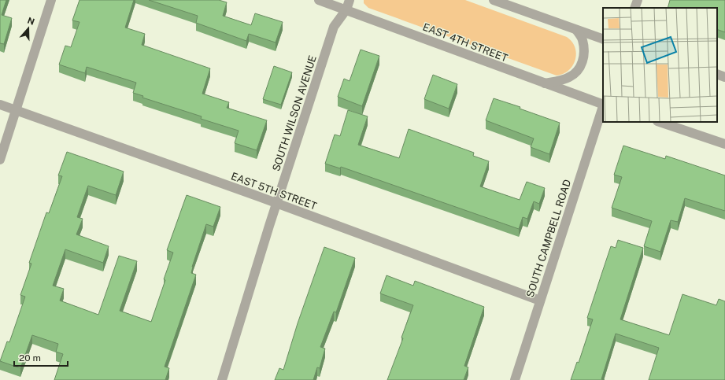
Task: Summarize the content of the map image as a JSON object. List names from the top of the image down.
{
  "streets": {
    "street": [
      "EAST 4TH STREET",
      "SOUTH WILSON AVENUE",
      "EAST 5TH STREET",
      "SOUTH CAMPBELL ROAD"
    ]
  },
  "crossings": [
    ["EAST 4TH STREET", "SOUTH WILSON AVENUE"],
    ["SOUTH WILSON AVENUE", "EAST 5TH STREET"],
    ["EAST 5TH STREET", "SOUTH CAMPBELL ROAD"]
  ],
  "scale_bar": "20 m",
  "north": "top"
}
